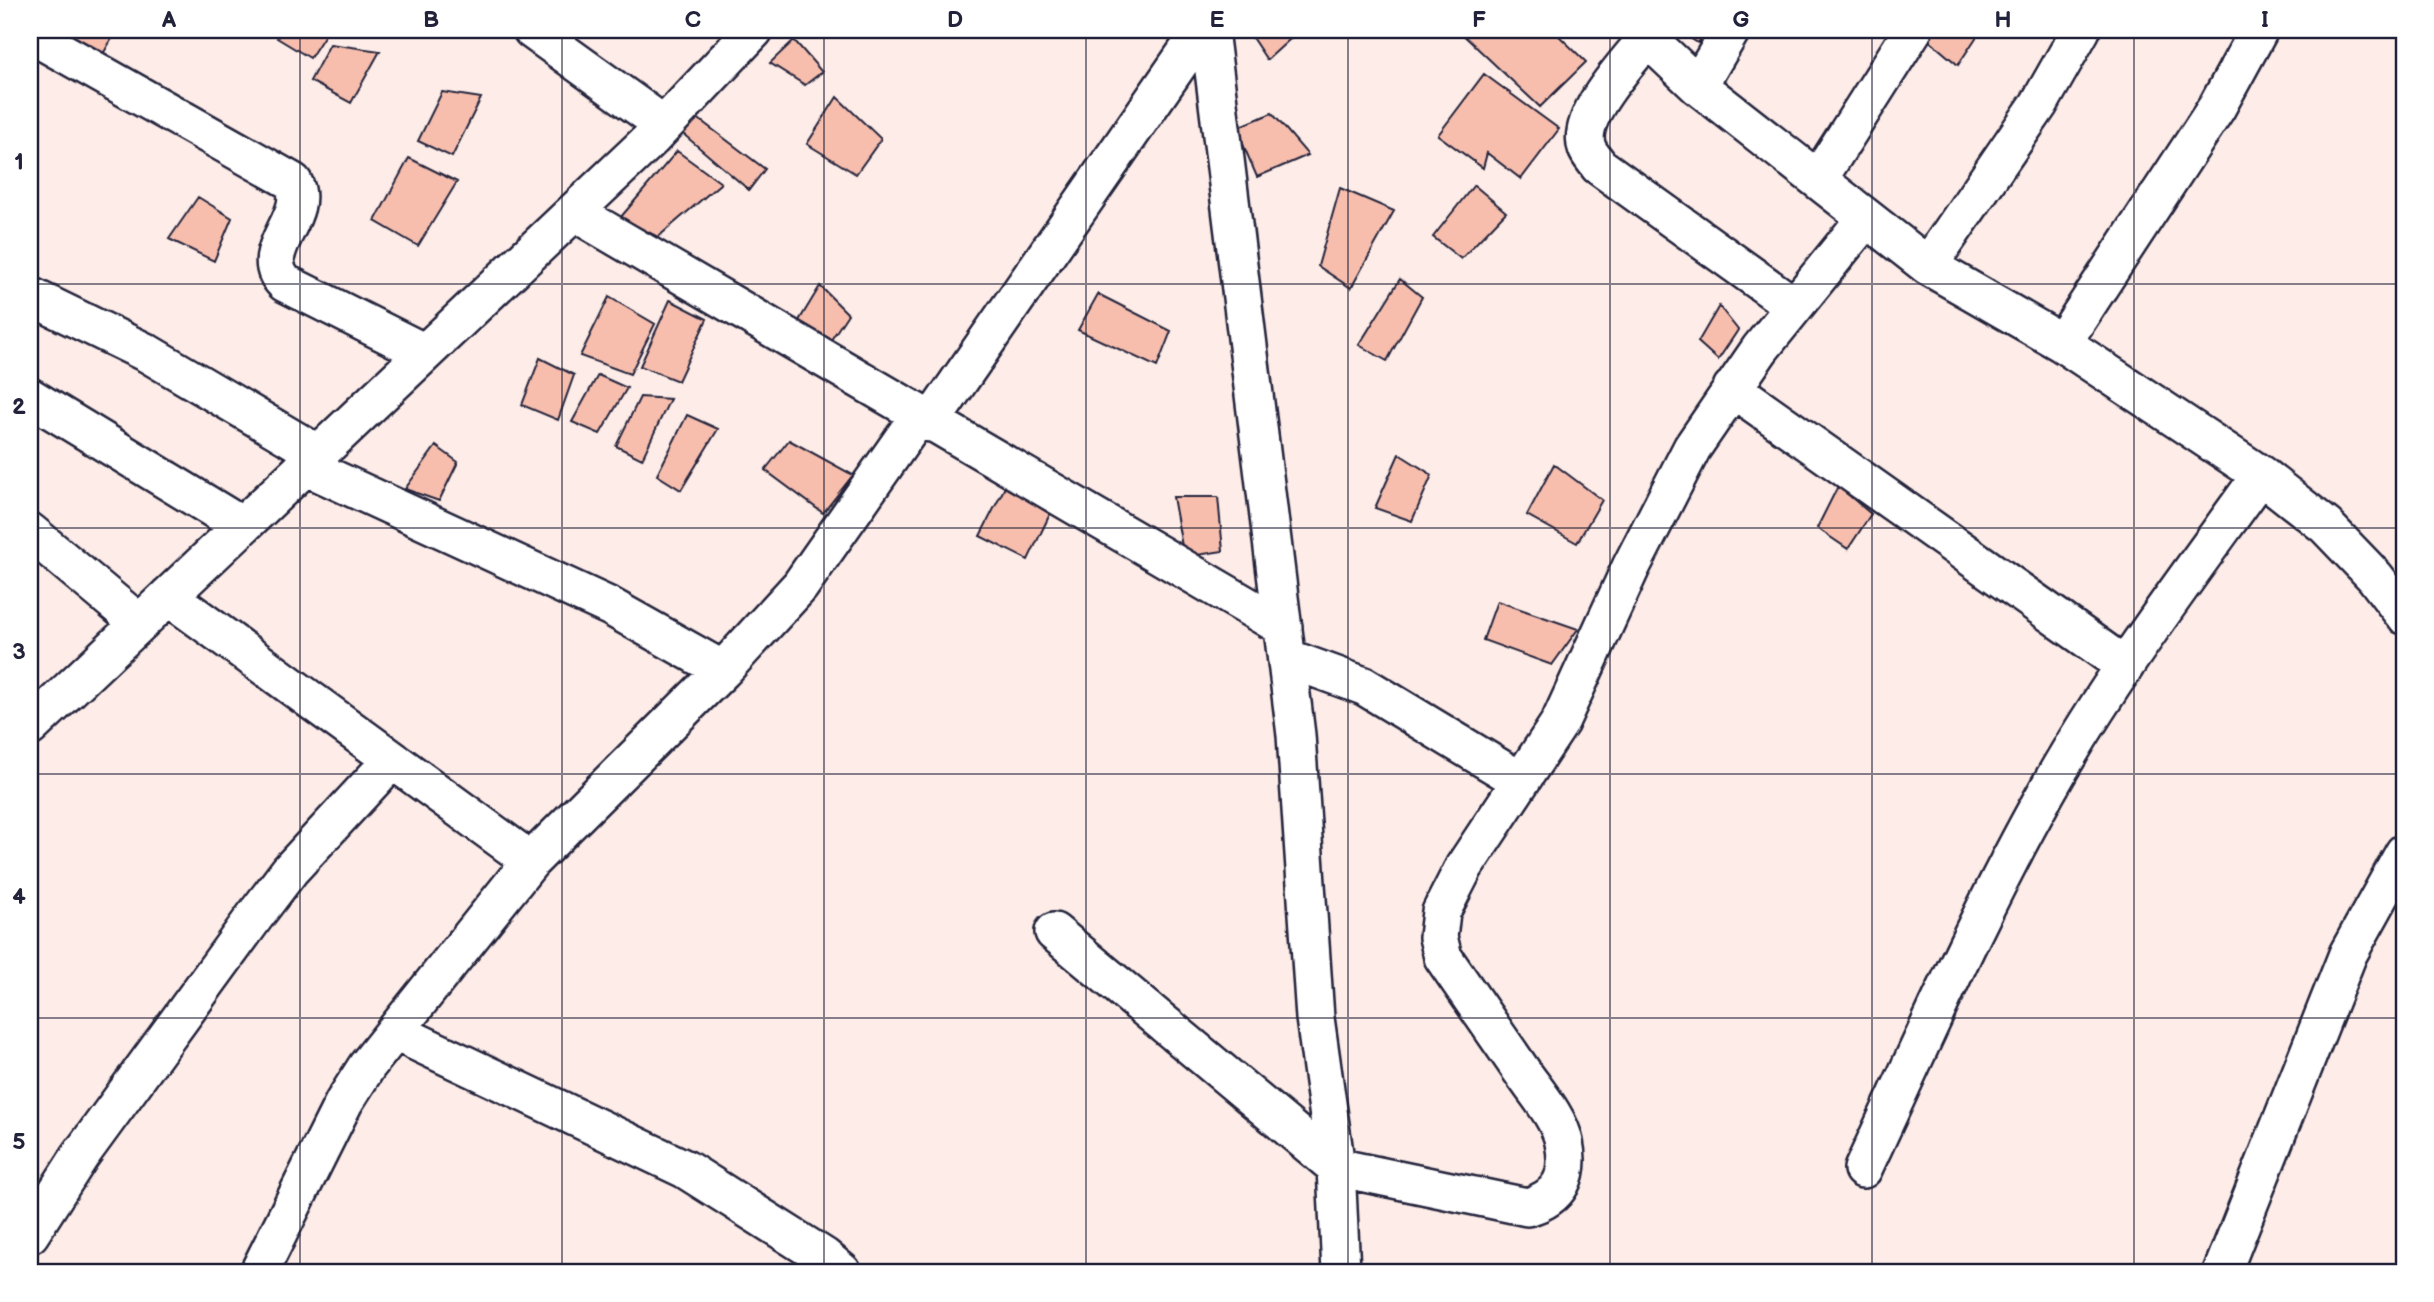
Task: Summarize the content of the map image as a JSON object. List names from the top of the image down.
{
  "grid": {
    "columns": [
      "A",
      "B",
      "C",
      "D",
      "E",
      "F",
      "G",
      "H",
      "I"
    ],
    "rows": [
      "1",
      "2",
      "3",
      "4",
      "5"
    ]
  }
}
